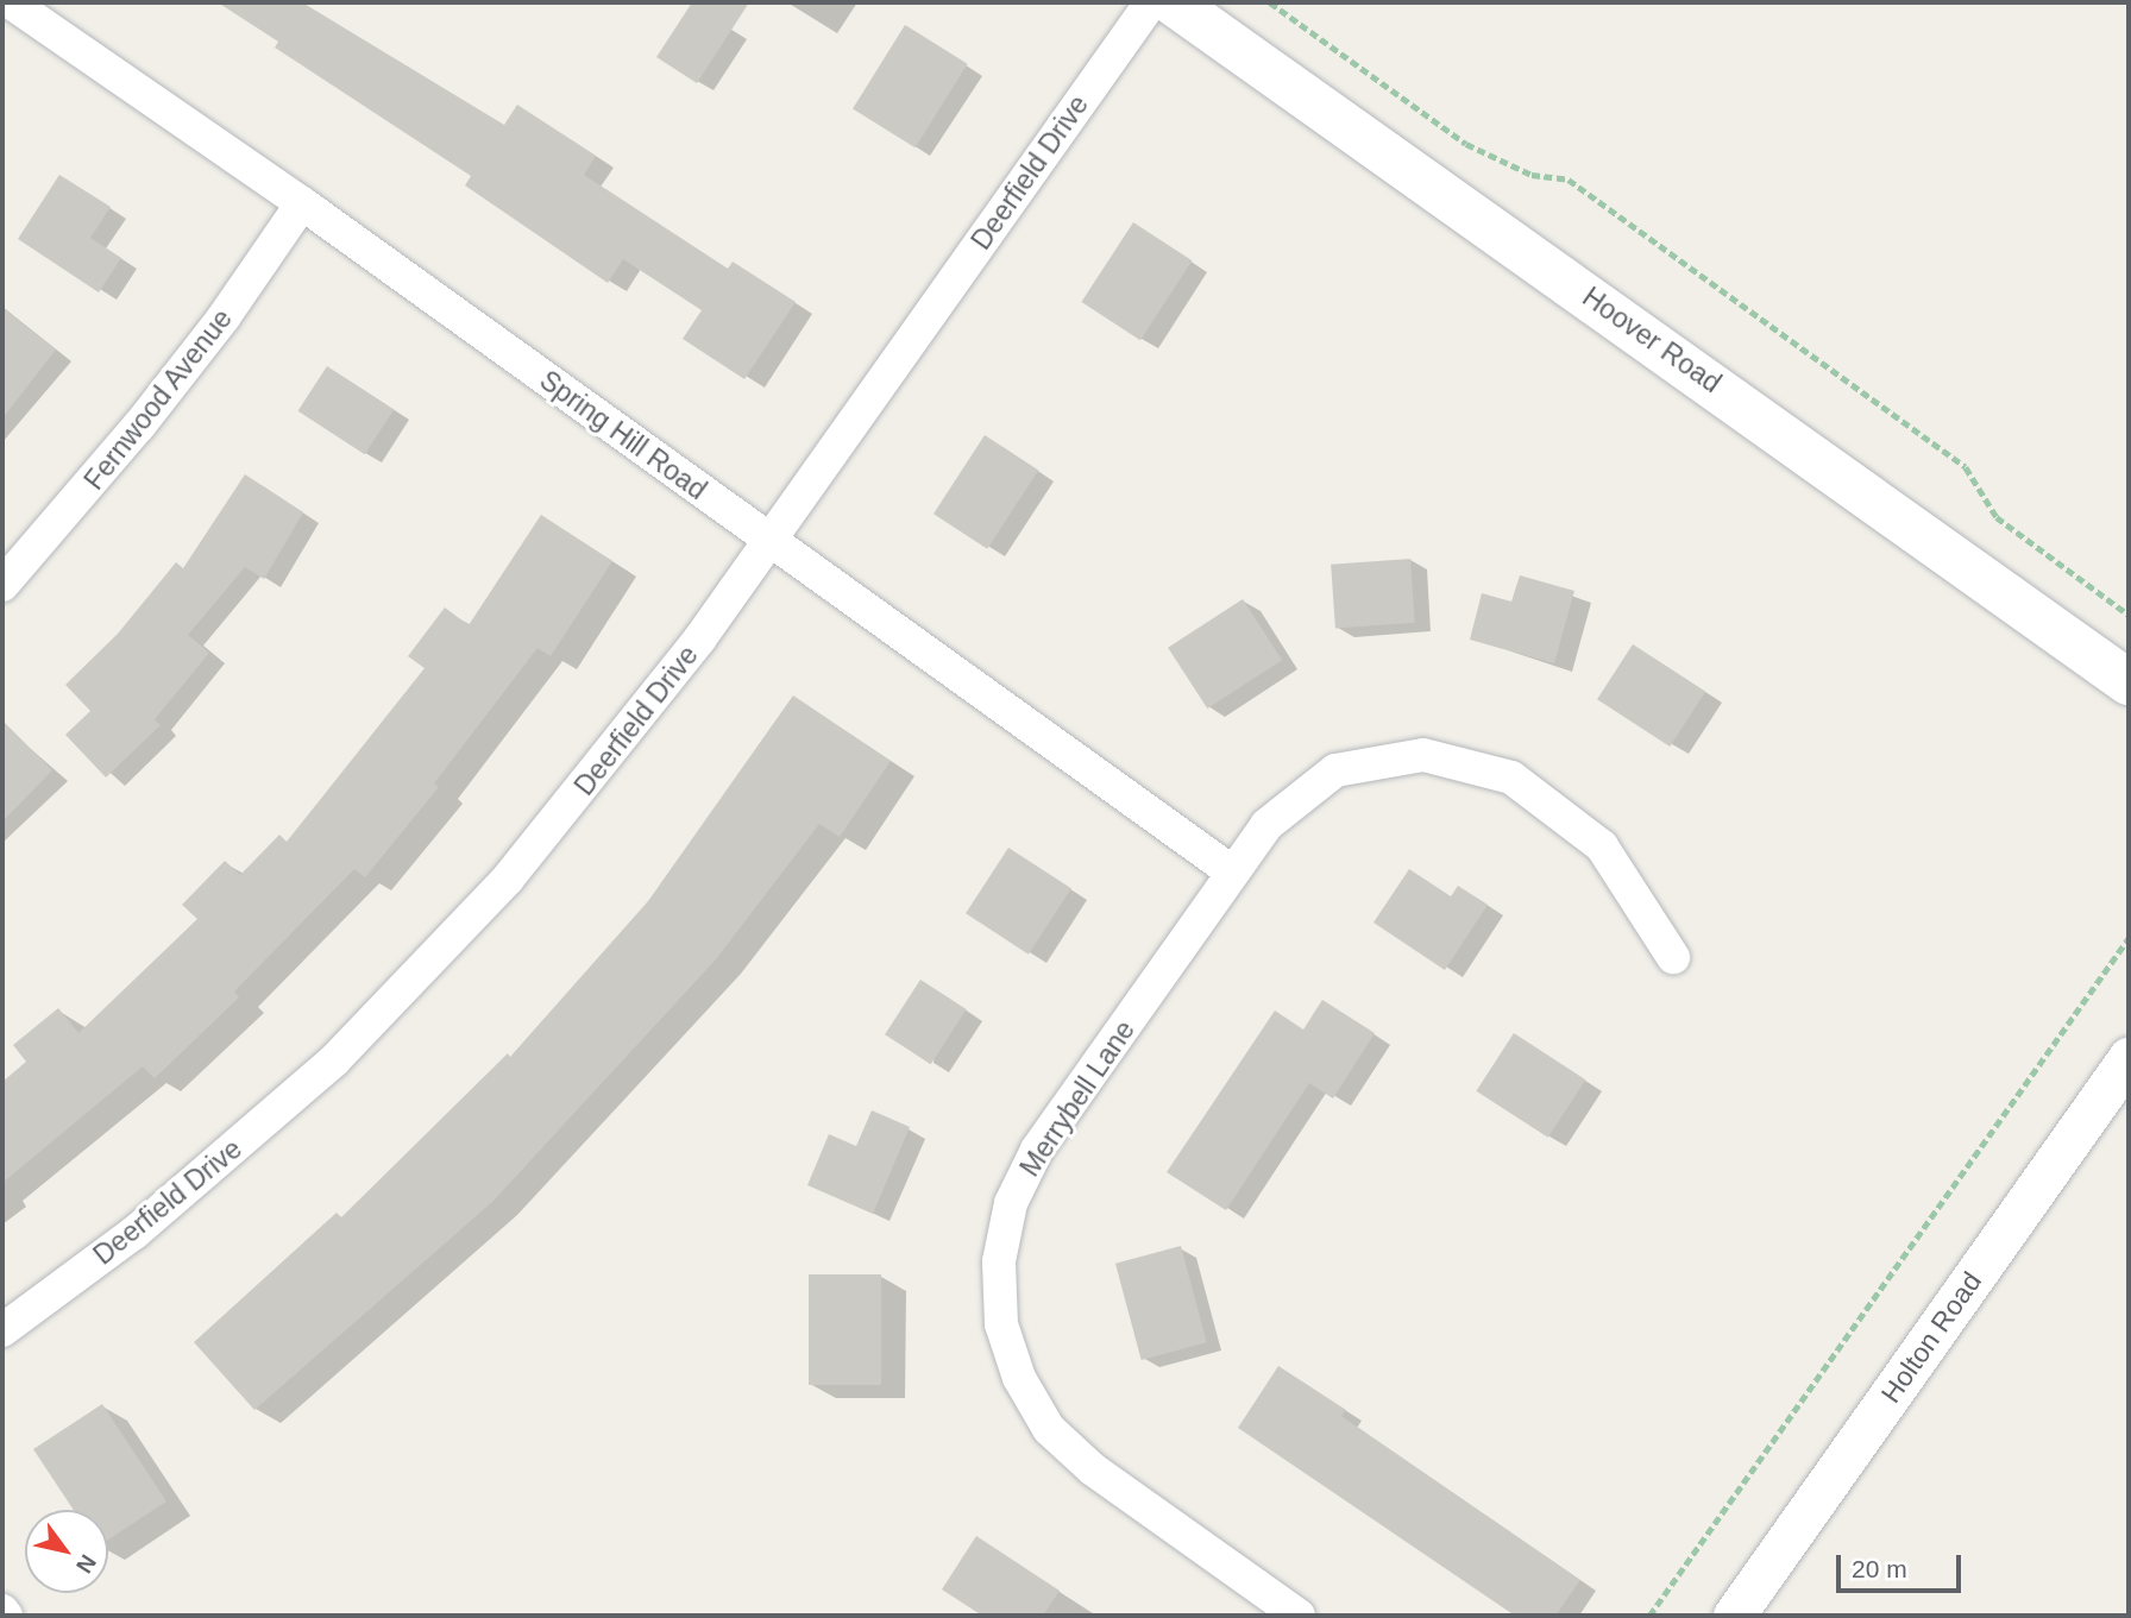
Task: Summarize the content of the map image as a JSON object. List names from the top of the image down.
{
  "streets": {
    "main road": ["Hoover Road"],
    "street": [
      "Deerfield Drive",
      "Fernwood Avenue",
      "Spring Hill Road",
      "Merrybell Lane",
      "Holton Road"
    ]
  },
  "crossings": [
    ["Deerfield Drive", "Spring Hill Road"],
    ["Fernwood Avenue", "Spring Hill Road"],
    ["Spring Hill Road", "Merrybell Lane"]
  ],
  "scale_bar": "20 m",
  "north": "bottom right"
}
